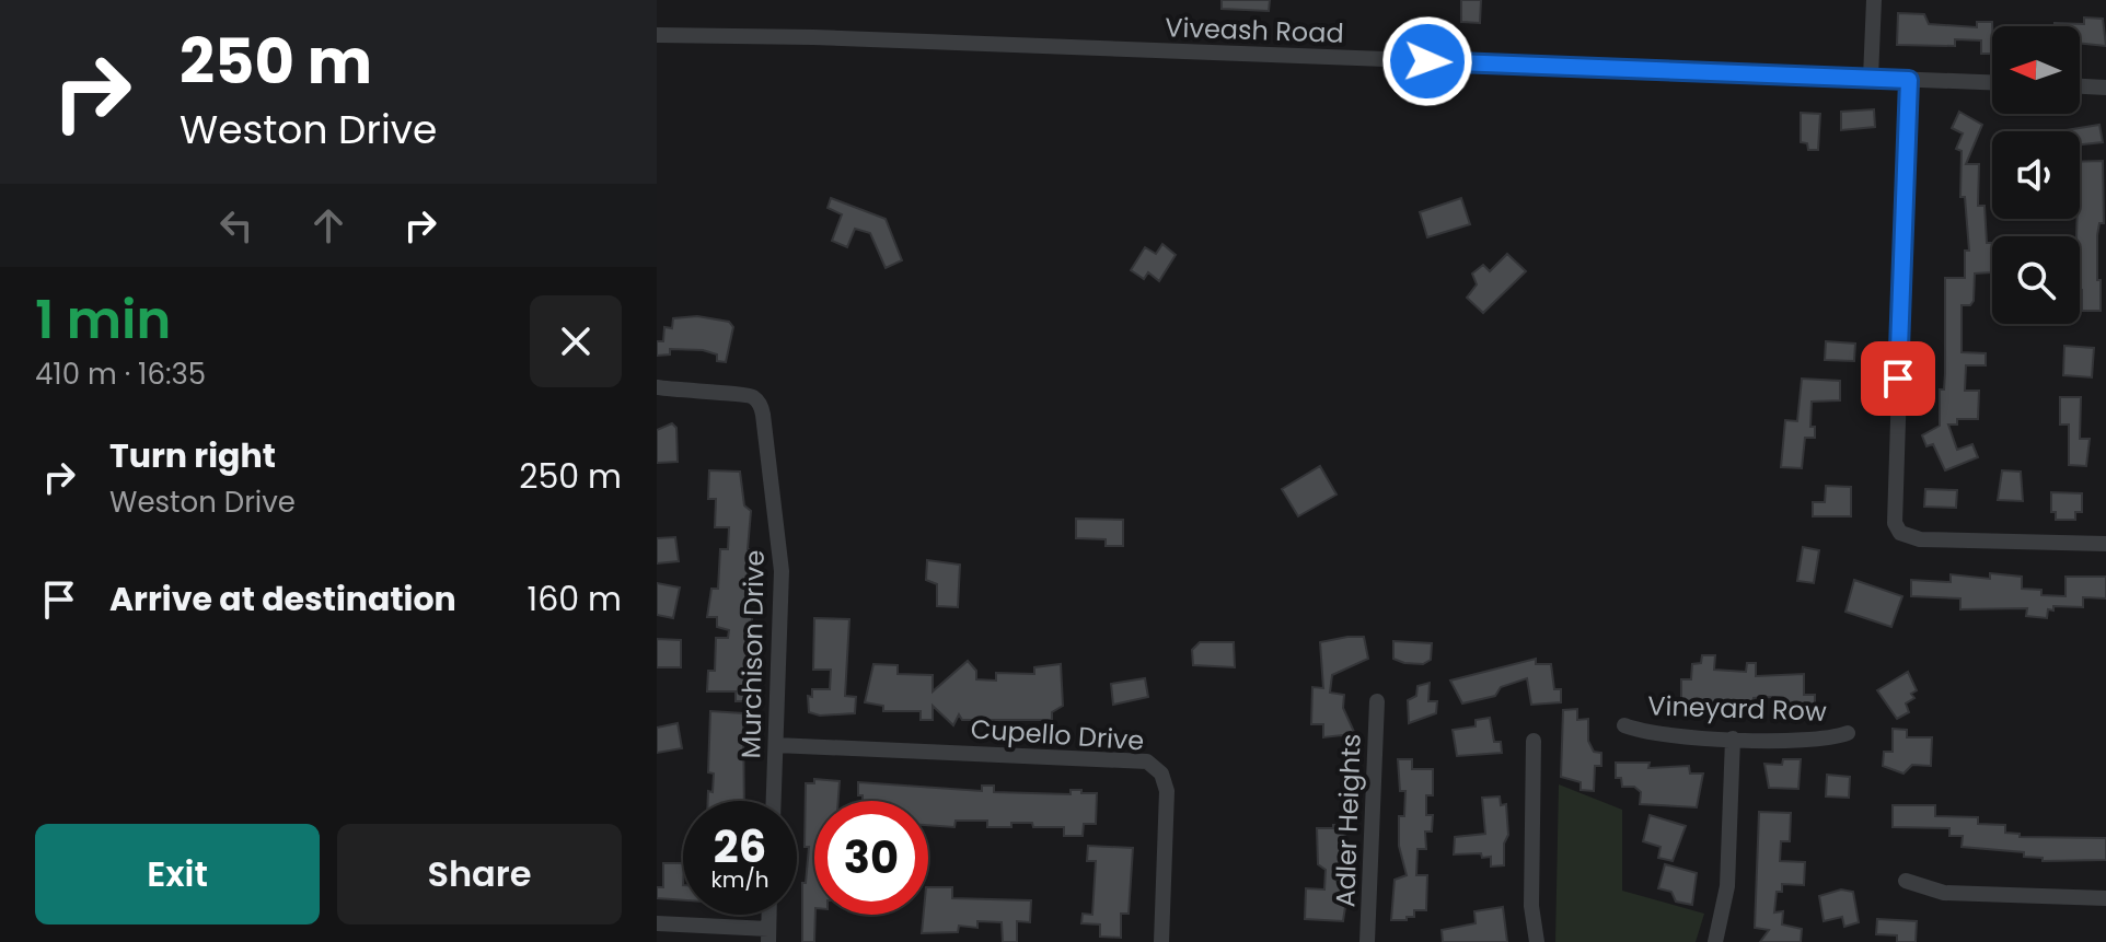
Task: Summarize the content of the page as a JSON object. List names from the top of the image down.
{
  "streets": {
    "street": [
      "Viveash Road",
      "Murchison Drive",
      "Vineyard Row",
      "Cupello Drive",
      "Adler Heights"
    ]
  },
  "crossings": [
    ["Murchison Drive", "Cupello Drive"]
  ],
  "north": "left",
  "page": {
    "turn": ["250 m", "Weston Drive"],
    "heading": ["1 min", "410 m · 16:35"],
    "list": [
      {
        "name": "Turn right",
        "note": "Weston Drive",
        "value": "250 m"
      },
      {
        "name": "Arrive at destination",
        "value": "160 m"
      }
    ],
    "speed": "26 km/h",
    "limit": "30",
    "buttons": ["Exit", "Share"]
  }
}
